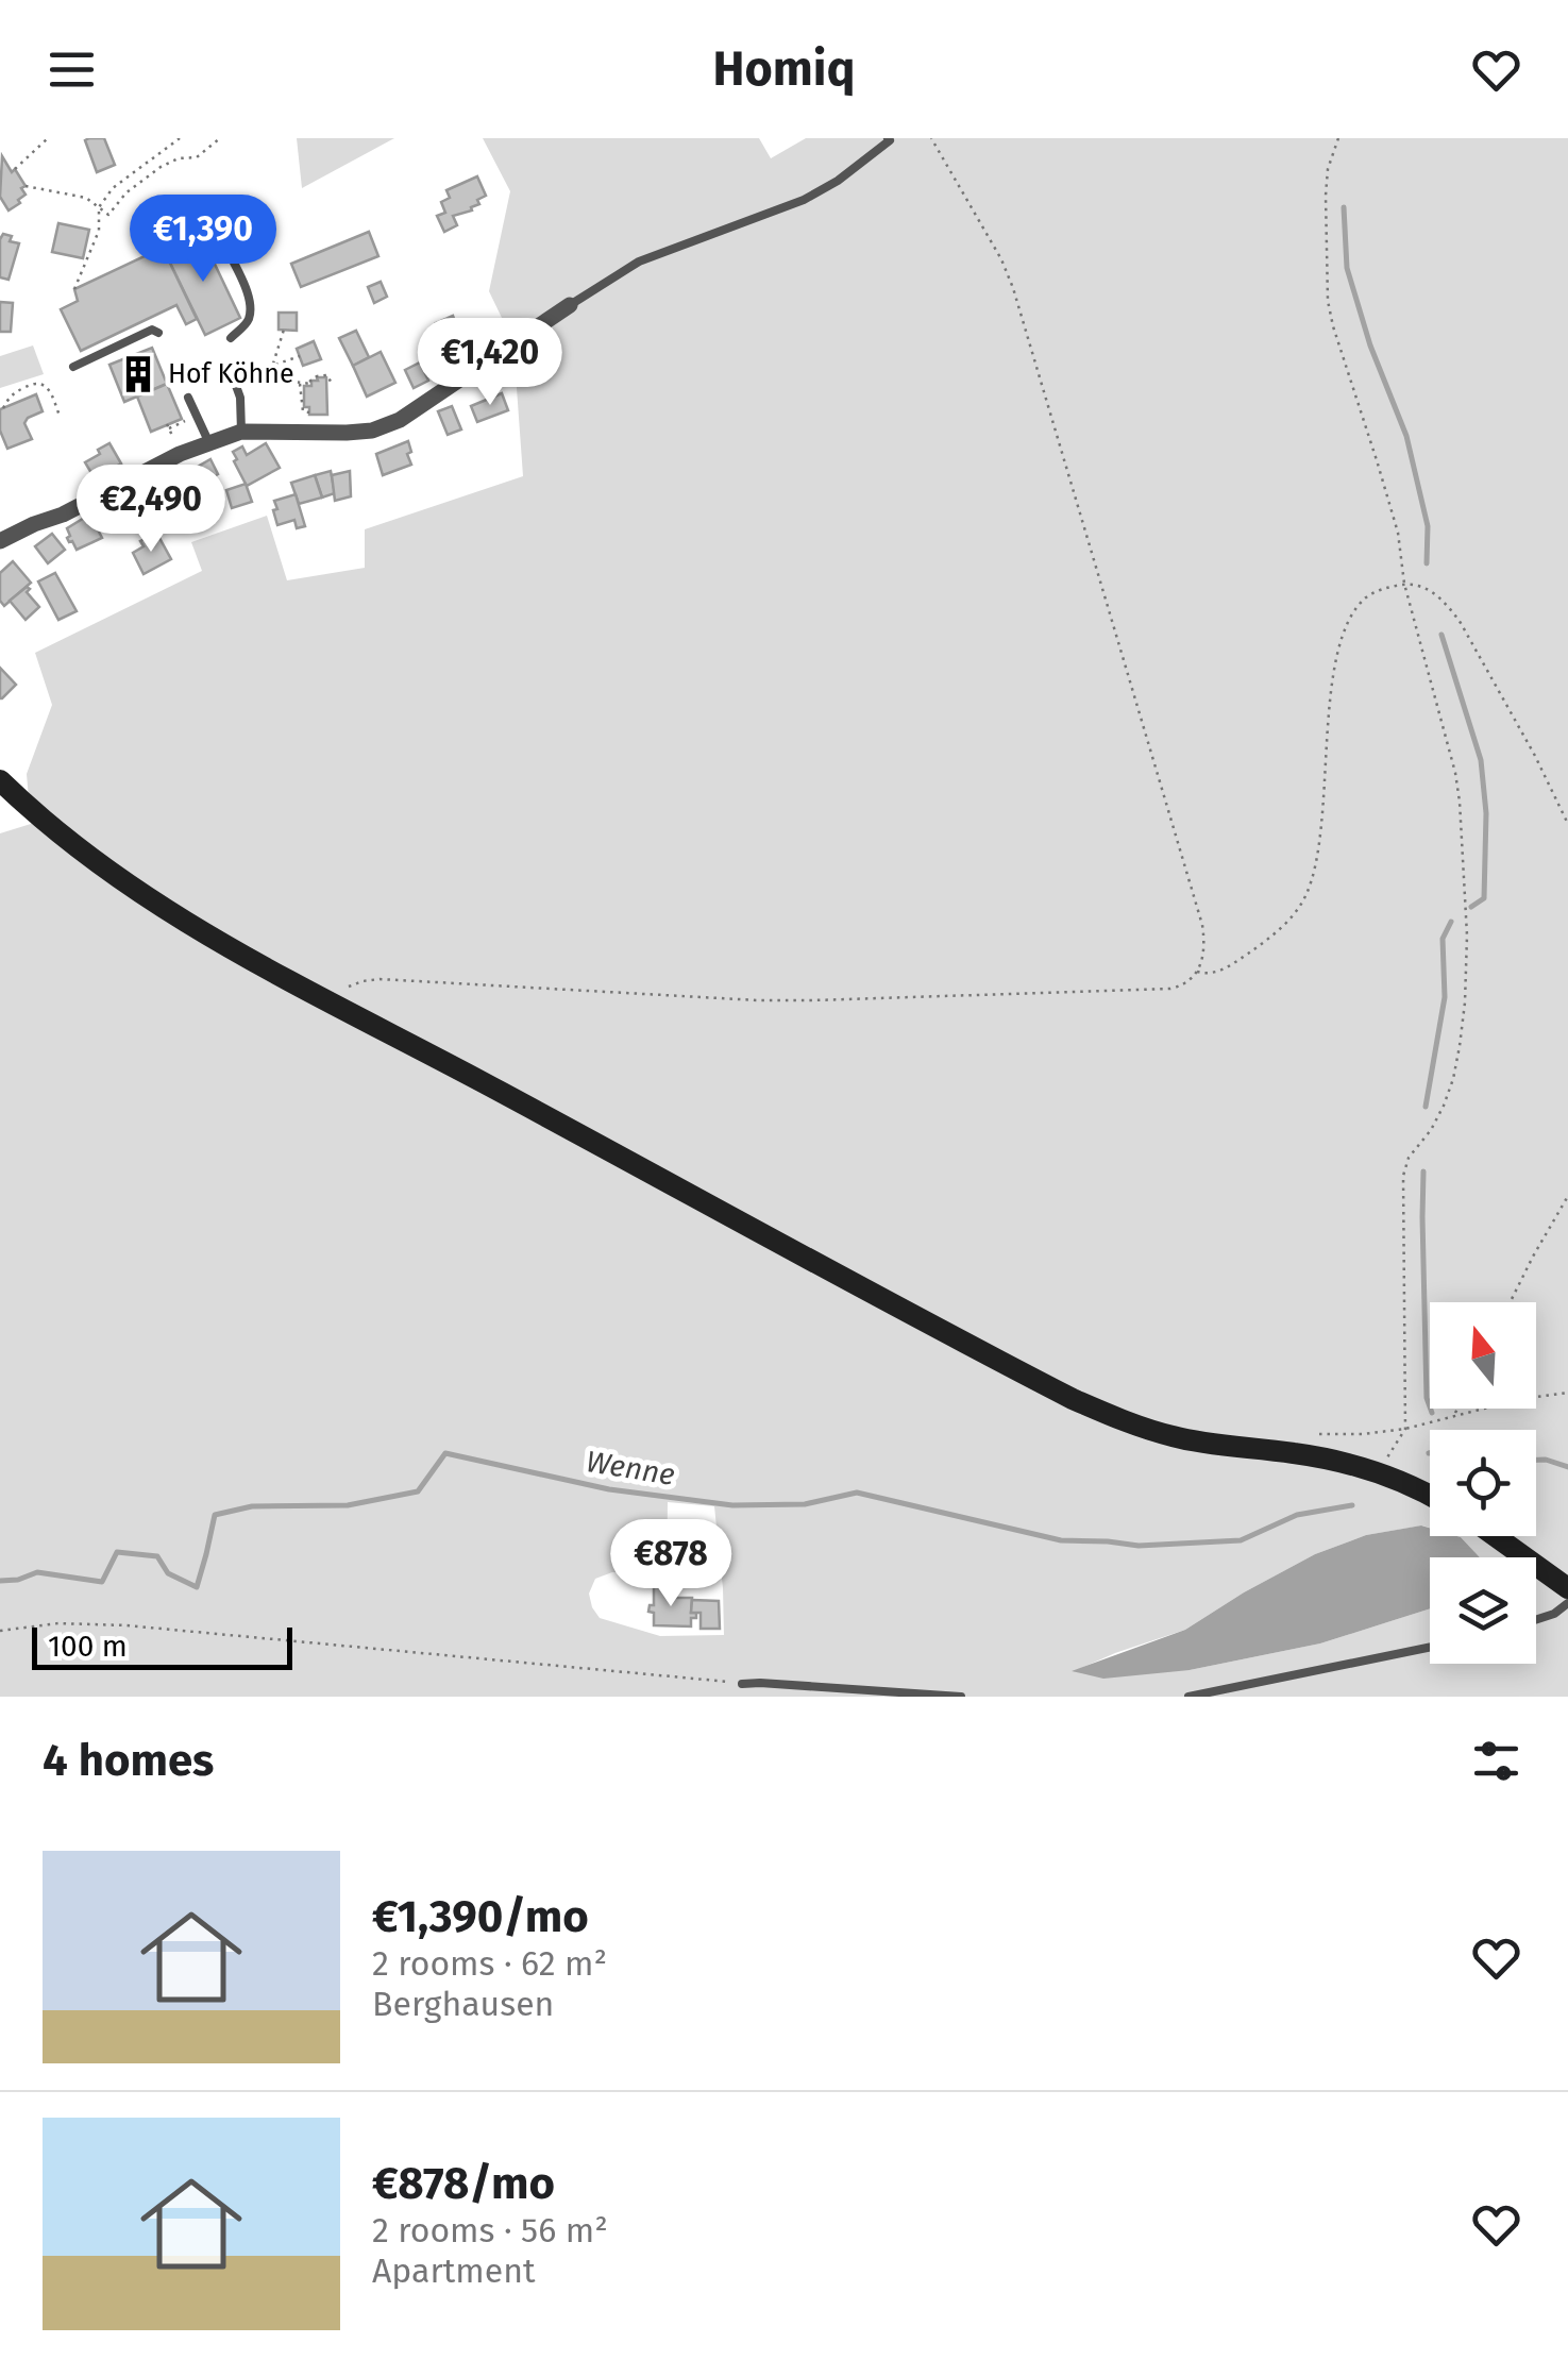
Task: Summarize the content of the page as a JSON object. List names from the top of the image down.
{
  "water": ["Wenne"],
  "places": {
    "building": ["Hof Köhne"]
  },
  "scale_bar": "100 m",
  "north": "top",
  "page": {
    "header": "Homiq",
    "price": [
      "€1,390",
      "€1,420",
      "€2,490",
      "€878"
    ],
    "scale": "100 m",
    "heading": "4 homes",
    "list": [
      {
        "name": "€1,390/mo",
        "note": "2 rooms · 62 m² · Berghausen"
      },
      {
        "name": "€878/mo",
        "note": "2 rooms · 56 m² · Apartment"
      }
    ]
  }
}
